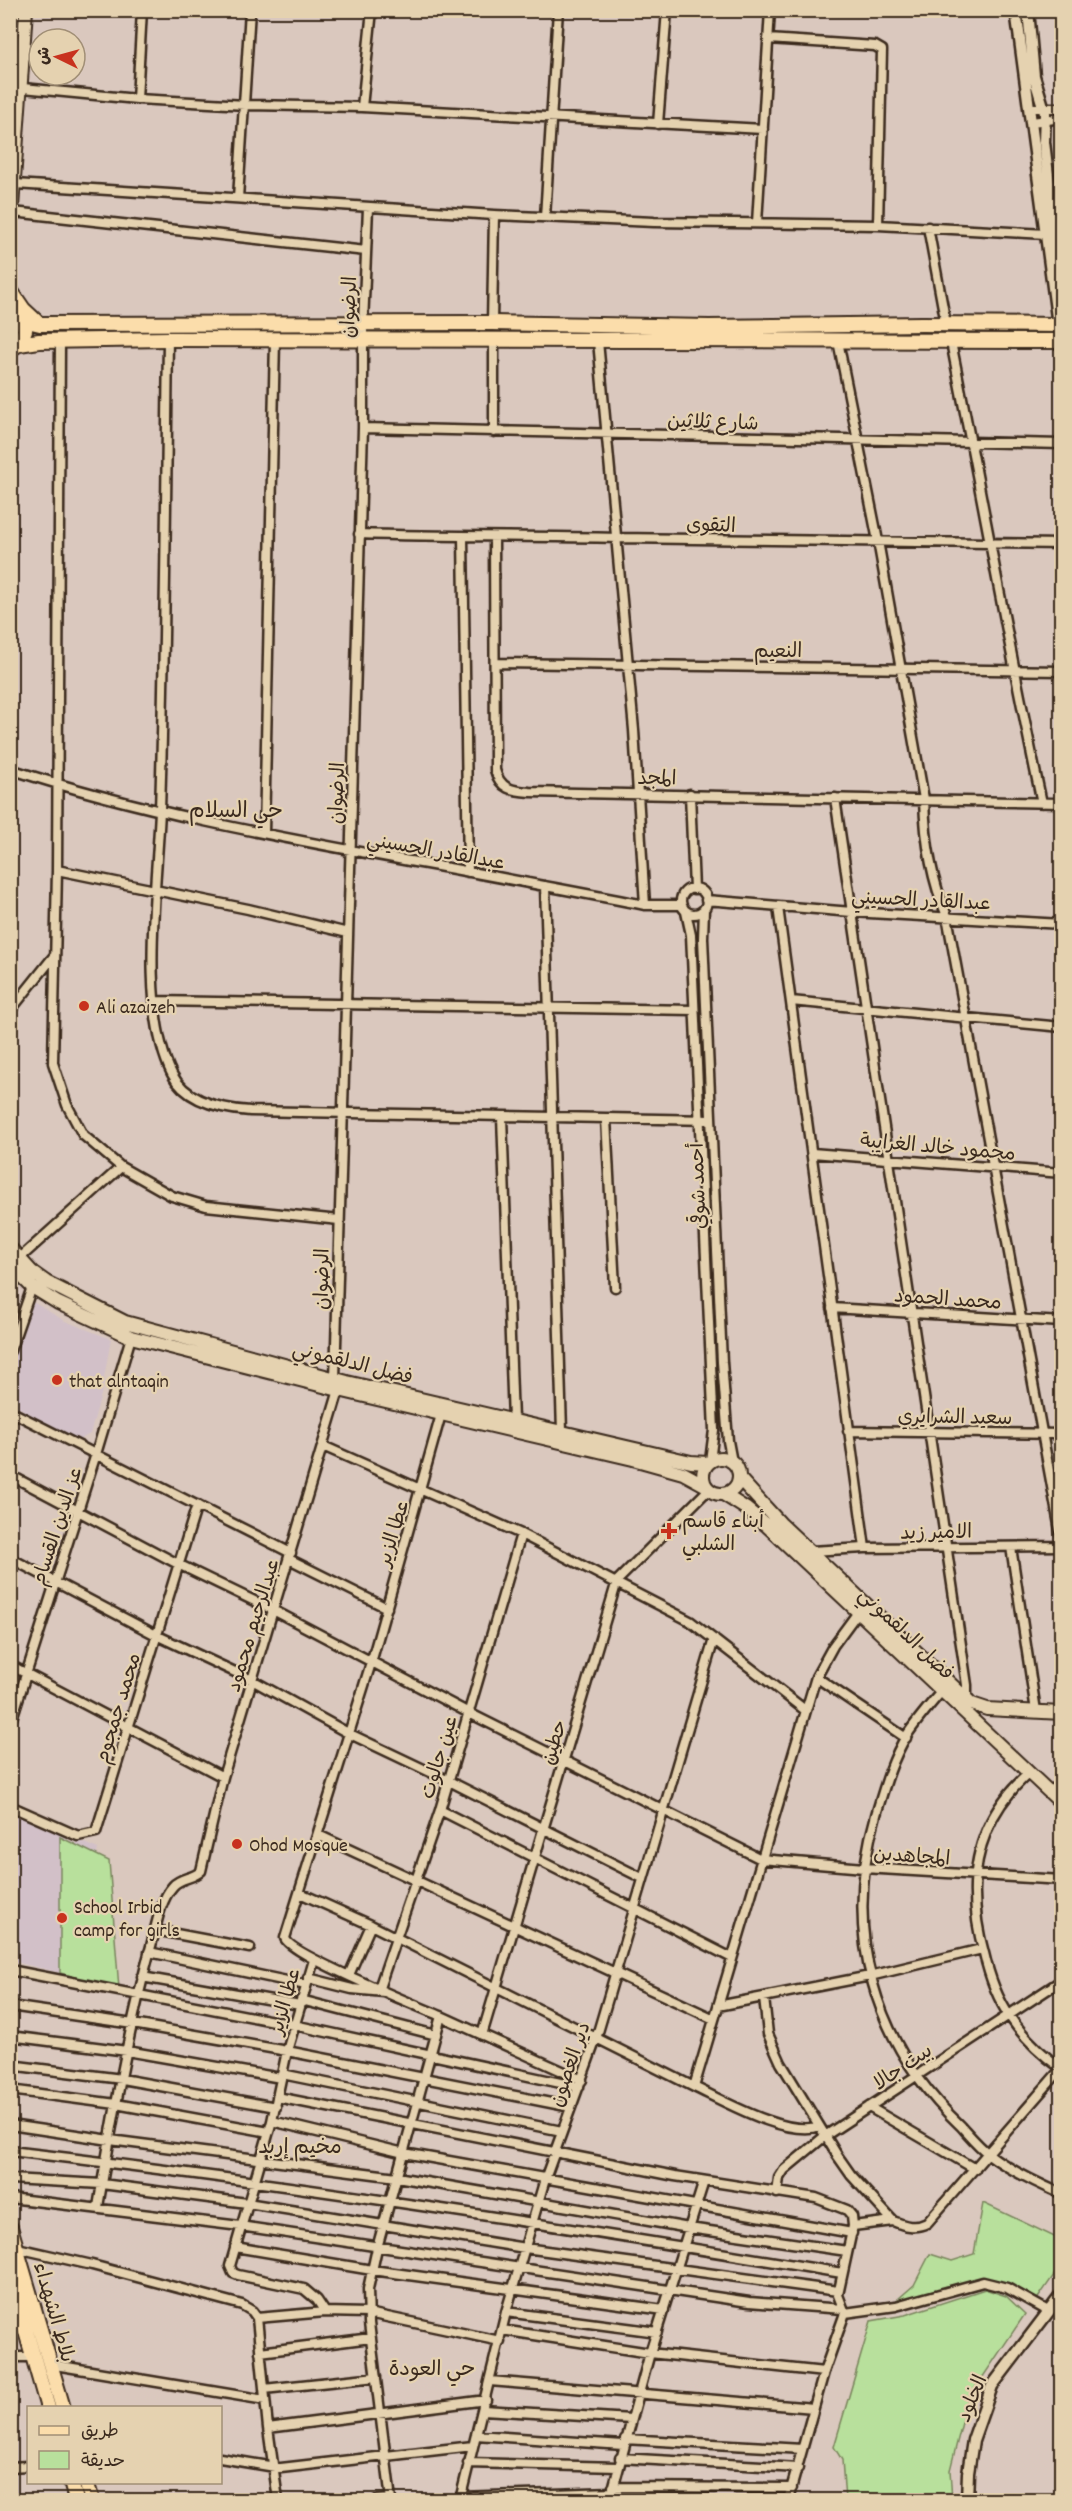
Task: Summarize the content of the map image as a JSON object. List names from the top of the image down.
{
  "streets": {
    "main road": ["فضل الدلقموني", "بلاط الشهداء"],
    "street": [
      "الرضوان",
      "شارع ثلاثين",
      "التقوى",
      "النعيم",
      "المجد",
      "عبدالقادر الحسيني",
      "محمود خالد الغرايبة",
      "أحمد شوقي",
      "محمد الحمود",
      "سعيد الشرايري",
      "عز الدين القسام",
      "الامير زيد",
      "عطا الزير",
      "عبدالرحيم محمود",
      "محمد جمجوم",
      "حطين",
      "عين جالوت",
      "المجاهدين",
      "دير الغصون",
      "بيت جالا",
      "الخلود"
    ]
  },
  "crossings": [
    ["الرضوان", "شارع ثلاثين"],
    ["الرضوان", "التقوى"],
    ["الرضوان", "عبدالقادر الحسيني"],
    ["الرضوان", "فضل الدلقموني"],
    ["الرضوان", "عبدالرحيم محمود"],
    ["التقوى", "المجد"],
    ["النعيم", "المجد"],
    ["عبدالقادر الحسيني", "أحمد شوقي"],
    ["أحمد شوقي", "فضل الدلقموني"],
    ["أحمد شوقي", "حطين"],
    ["فضل الدلقموني", "عز الدين القسام"],
    ["فضل الدلقموني", "عطا الزير"],
    ["فضل الدلقموني", "عبدالرحيم محمود"],
    ["فضل الدلقموني", "حطين"]
  ],
  "districts": ["حي السلام", "مخيم إربد", "حي العودة"],
  "places": {
    "other": [
      "Ali azaizeh",
      "that alntaqin",
      "Ohod Mosque",
      "School Irbid camp for girls"
    ],
    "health": ["أبناء قاسم الشلبي"]
  },
  "legend": ["طريق", "حديقة"],
  "north": "left"
}
